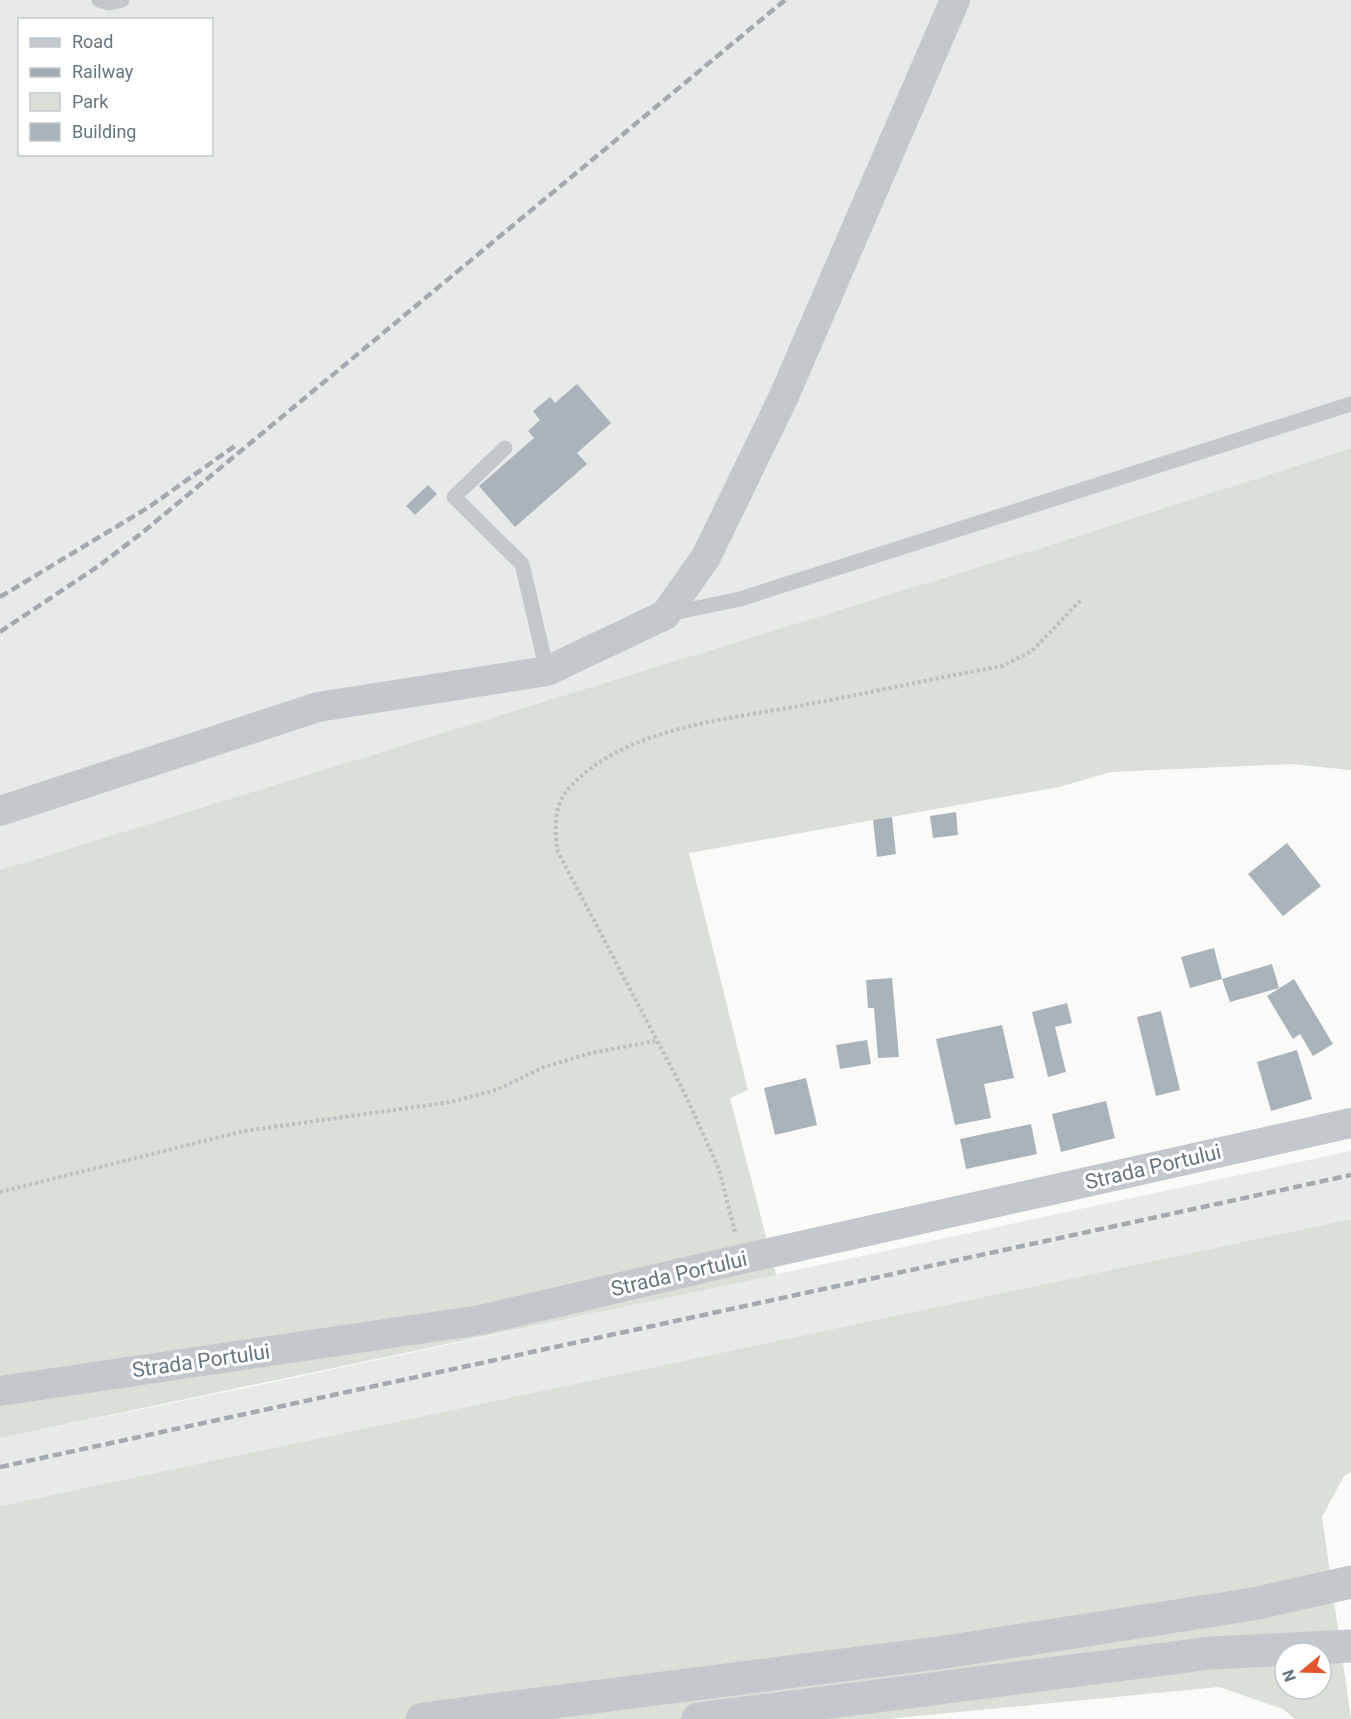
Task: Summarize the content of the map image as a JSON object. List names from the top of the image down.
{
  "streets": {
    "street": ["Strada Portului"]
  },
  "legend": [
    "Road",
    "Railway",
    "Park",
    "Building"
  ],
  "north": "left"
}
